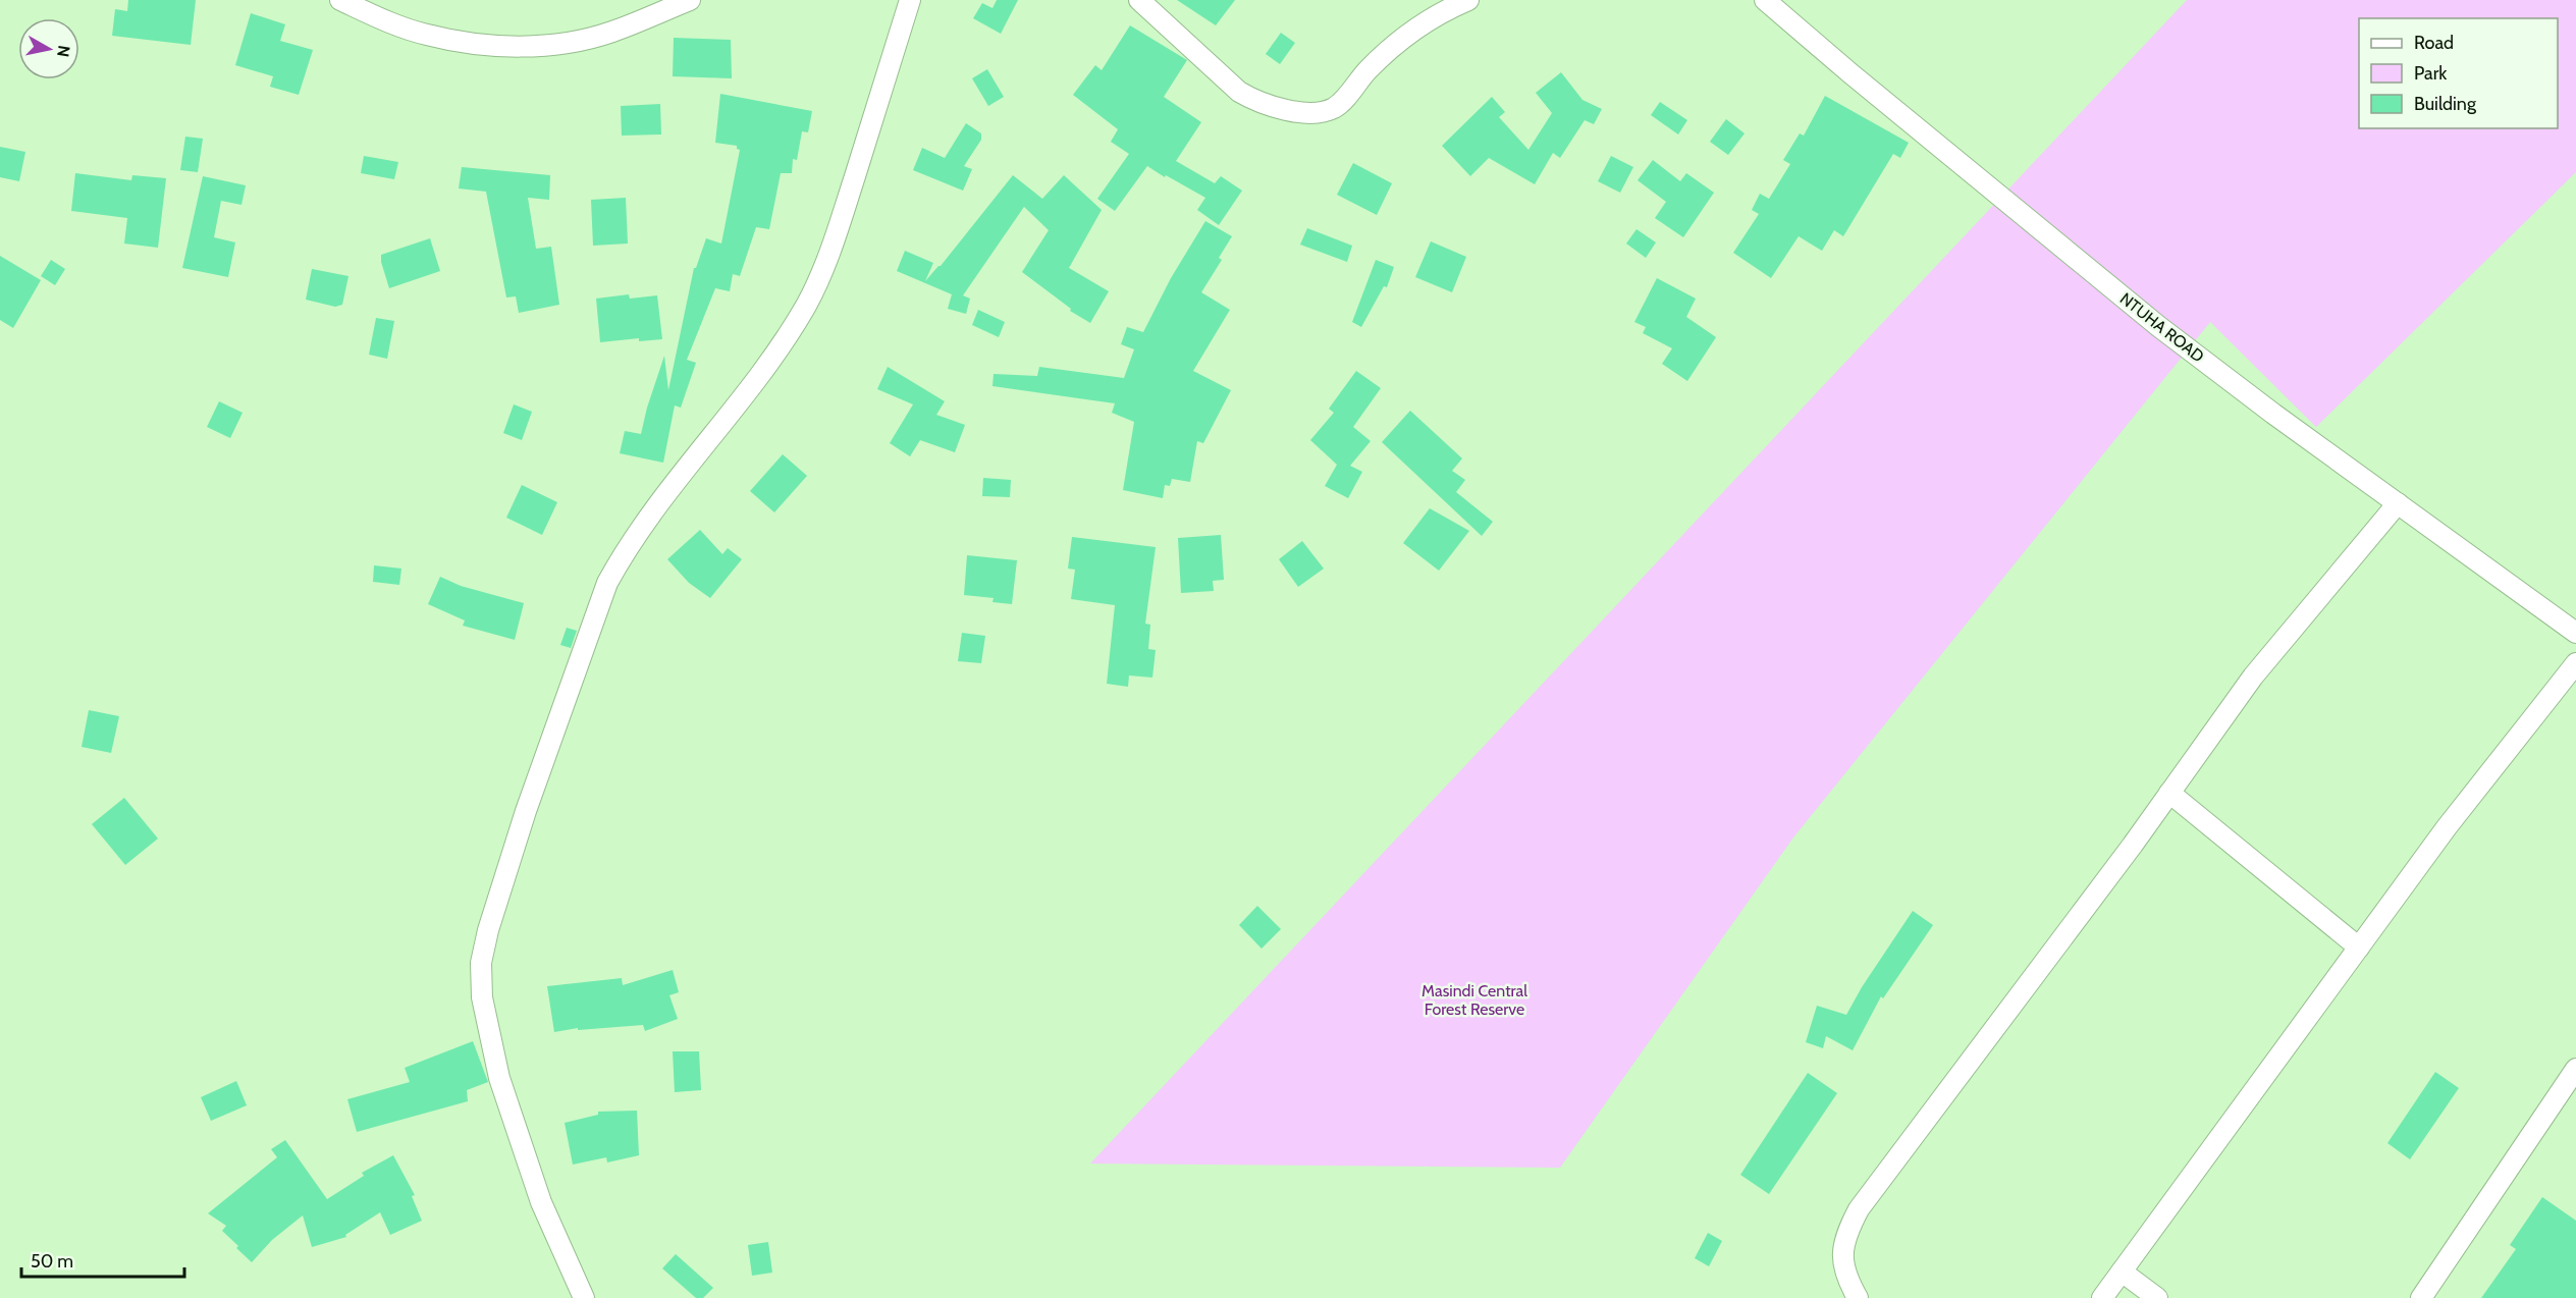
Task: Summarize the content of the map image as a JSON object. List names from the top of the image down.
{
  "streets": {
    "street": ["NTUHA ROAD"]
  },
  "parks": ["Masindi Central Forest Reserve"],
  "legend": ["Road", "Park", "Building"],
  "scale_bar": "50 m",
  "north": "right"
}
